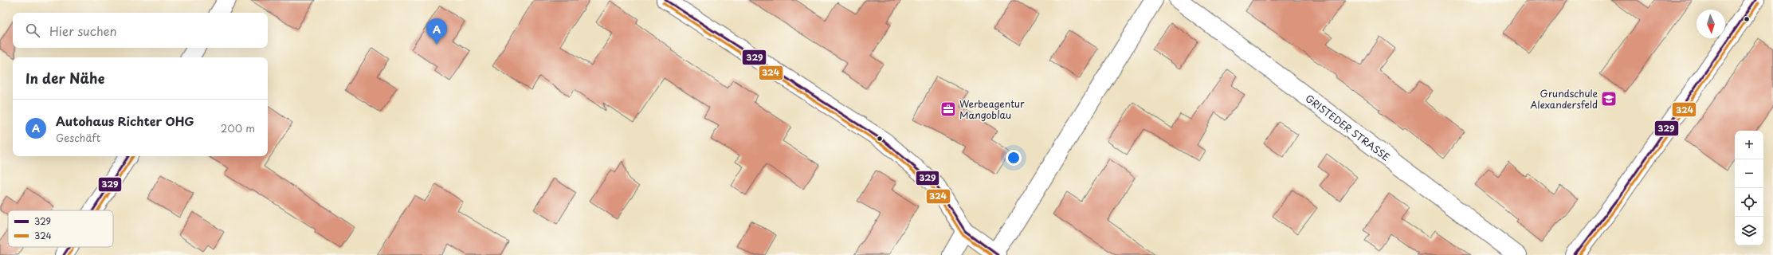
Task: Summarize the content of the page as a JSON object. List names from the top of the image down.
{
  "streets": {
    "street": ["GRISTEDER STRASSE"]
  },
  "places": {
    "school or university": ["Grundschule Alexandersfeld"],
    "office": ["Werbeagentur Mangoblau"]
  },
  "lines": ["transit line 329", "transit line 324"],
  "legend": ["329", "324"],
  "north": "bottom",
  "page": {
    "search": "Hier suchen",
    "pins": "A",
    "heading": "In der Nähe",
    "list": [
      {
        "mark": "A",
        "name": "Autohaus Richter OHG",
        "note": "Geschäft",
        "value": "200 m"
      }
    ],
    "map_buttons": ["+", "−"]
  }
}
